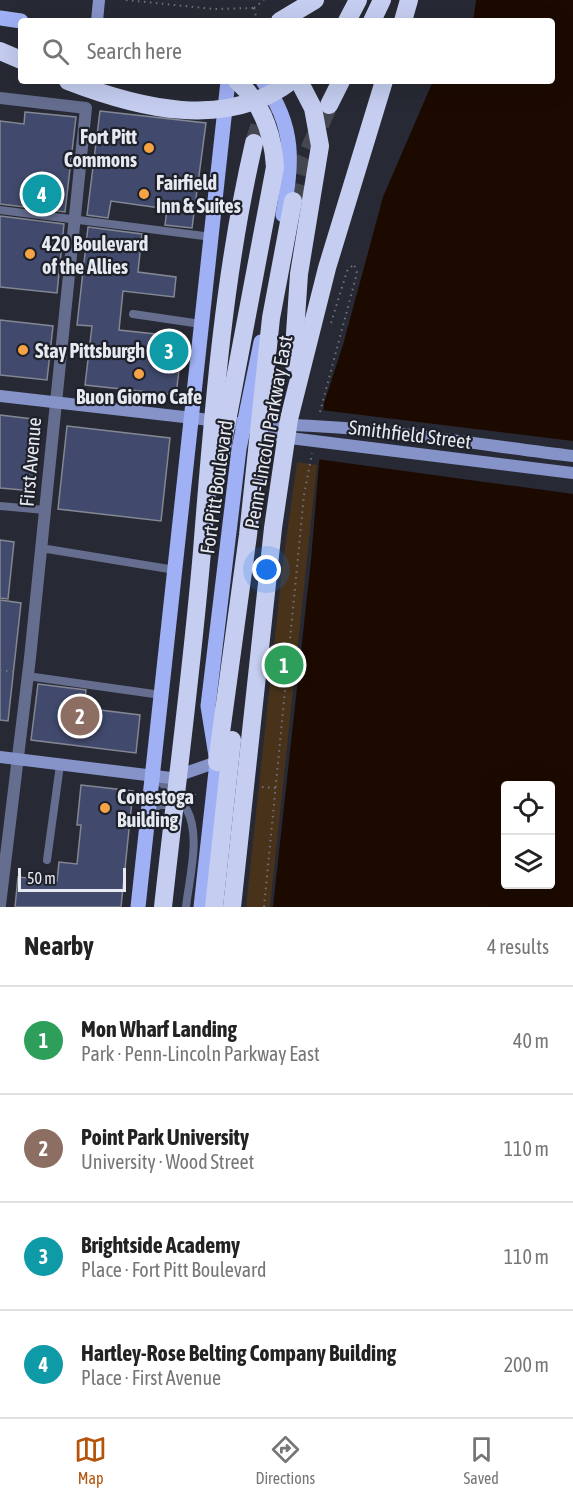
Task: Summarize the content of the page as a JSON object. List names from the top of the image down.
{
  "streets": {
    "highway": ["Penn-Lincoln Parkway East"],
    "main road": ["Smithfield Street", "Fort Pitt Boulevard"],
    "street": ["First Avenue"]
  },
  "crossings": [
    ["Smithfield Street", "First Avenue"],
    ["Smithfield Street", "Fort Pitt Boulevard"]
  ],
  "places": [
    "Fort Pitt Commons",
    "Fairfield Inn & Suites",
    "420 Boulevard of the Allies",
    "Stay Pittsburgh",
    "Buon Giorno Cafe",
    "Conestoga Building"
  ],
  "scale_bar": "50 m",
  "page": {
    "search": "Search here",
    "pins": [
      "4",
      "3",
      "1",
      "2"
    ],
    "scale": "50 m",
    "heading": ["Nearby", "4 results"],
    "list": [
      {
        "mark": "1",
        "name": "Mon Wharf Landing",
        "note": "Park · Penn-Lincoln Parkway East",
        "value": "40 m"
      },
      {
        "mark": "2",
        "name": "Point Park University",
        "note": "University · Wood Street",
        "value": "110 m"
      },
      {
        "mark": "3",
        "name": "Brightside Academy",
        "note": "Place · Fort Pitt Boulevard",
        "value": "110 m"
      },
      {
        "mark": "4",
        "name": "Hartley-Rose Belting Company Building",
        "note": "Place · First Avenue",
        "value": "200 m"
      }
    ],
    "nav": ["Map", "Directions", "Saved"]
  }
}
